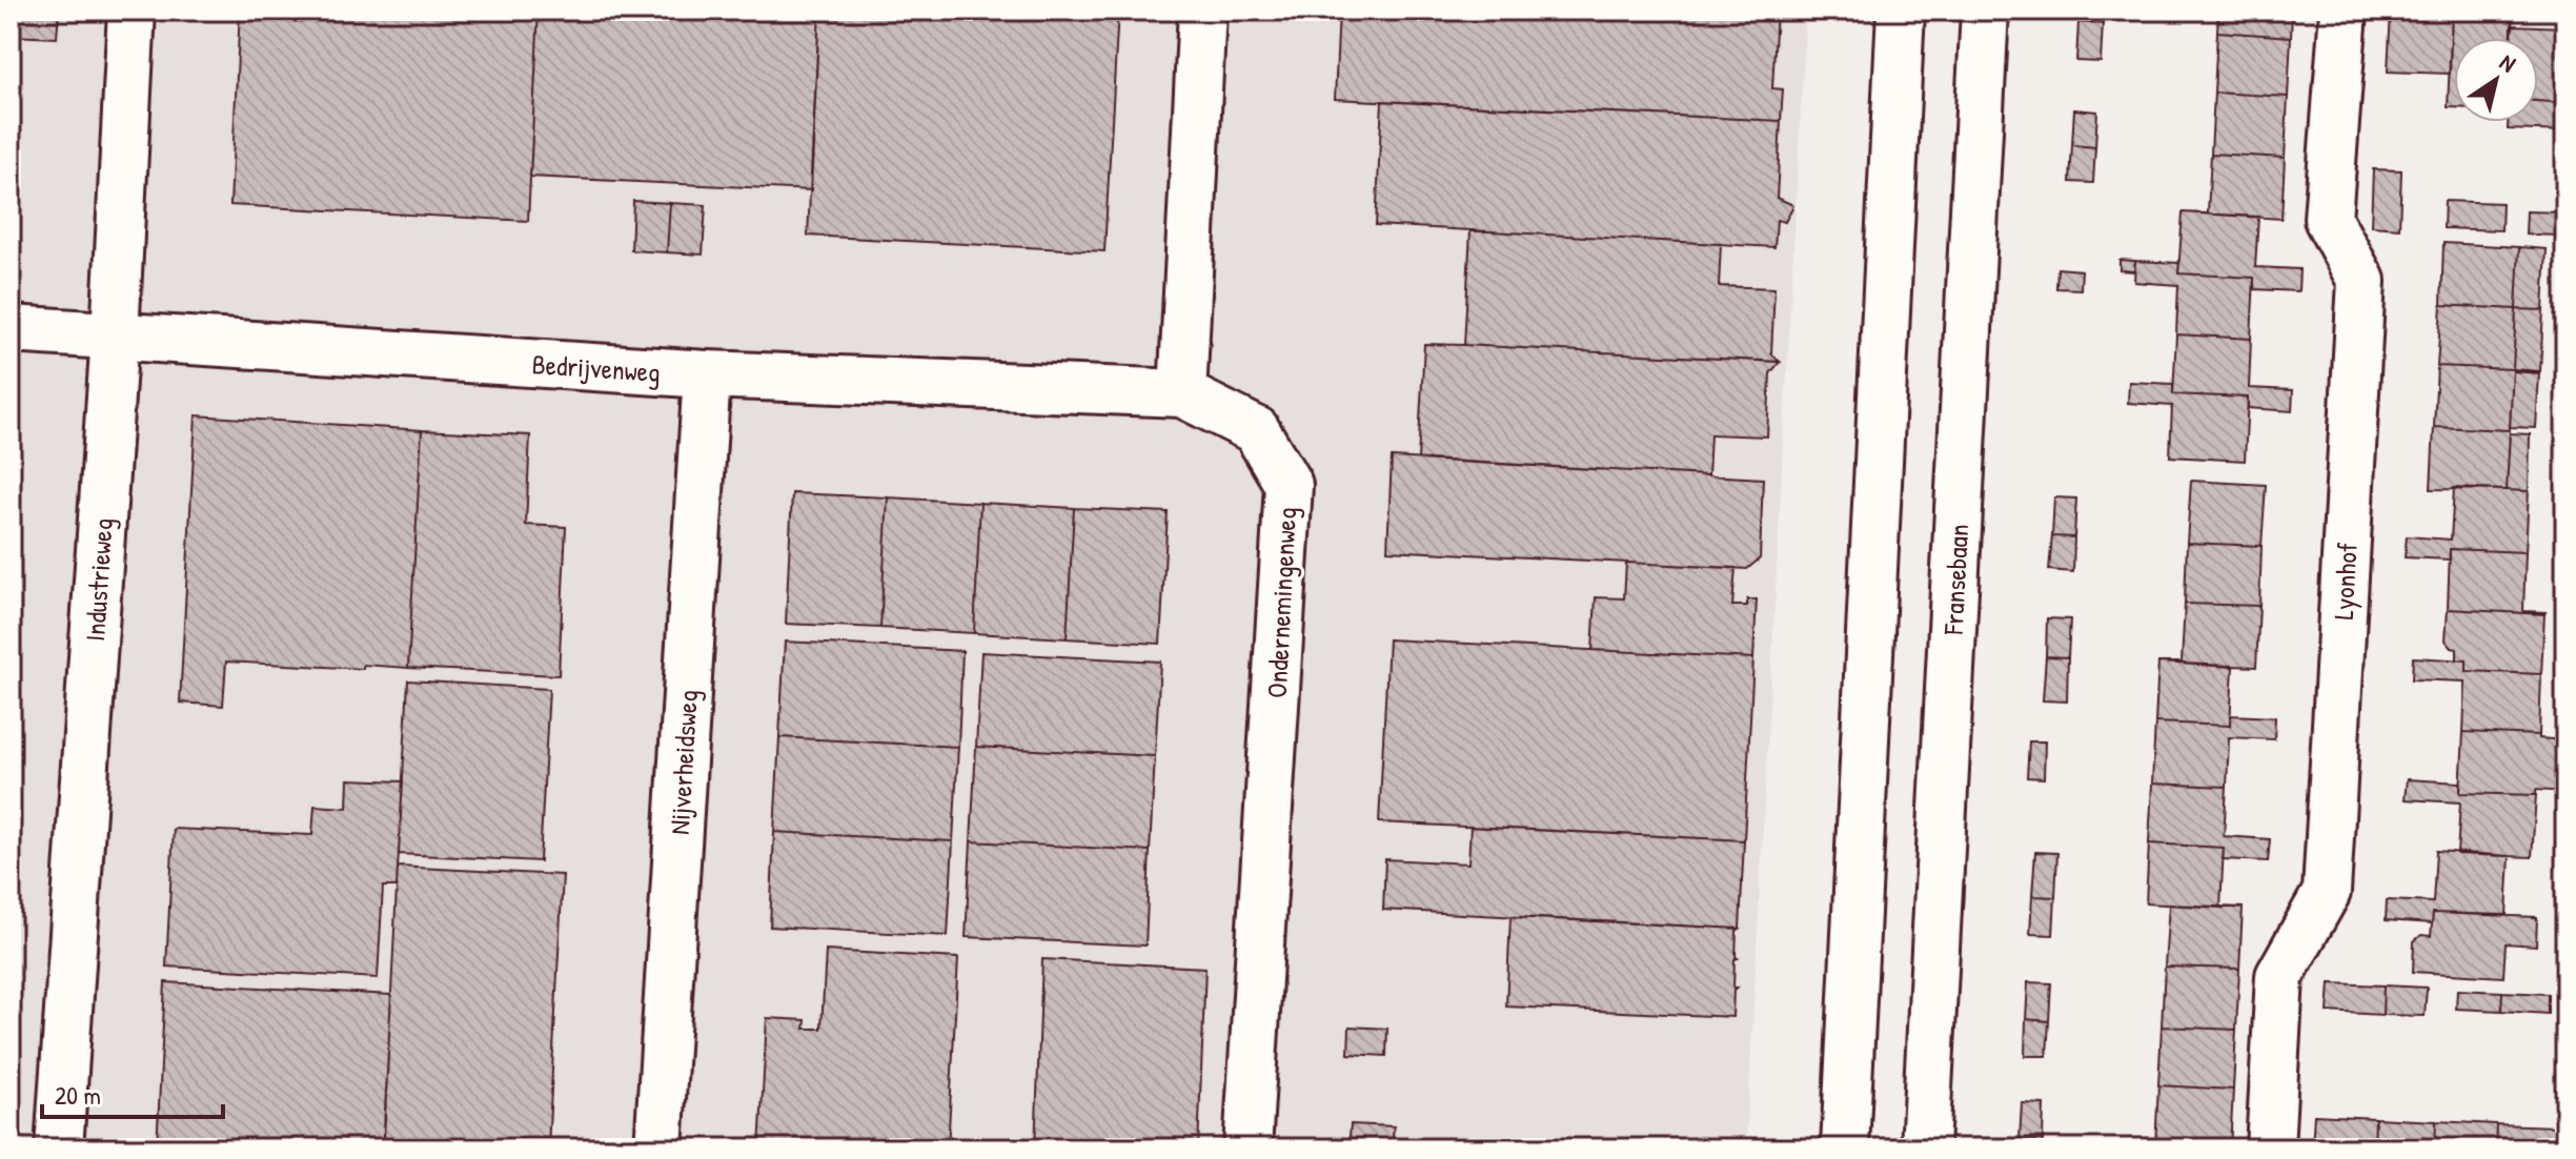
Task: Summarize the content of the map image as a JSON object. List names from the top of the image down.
{
  "streets": {
    "street": [
      "Bedrijvenweg",
      "Industrieweg",
      "Fransebaan",
      "Lyonhof",
      "Ondernemingenweg",
      "Nijverheidsweg"
    ]
  },
  "crossings": [
    ["Bedrijvenweg", "Industrieweg"],
    ["Bedrijvenweg", "Ondernemingenweg"],
    ["Bedrijvenweg", "Nijverheidsweg"]
  ],
  "scale_bar": "20 m",
  "north": "top right"
}
